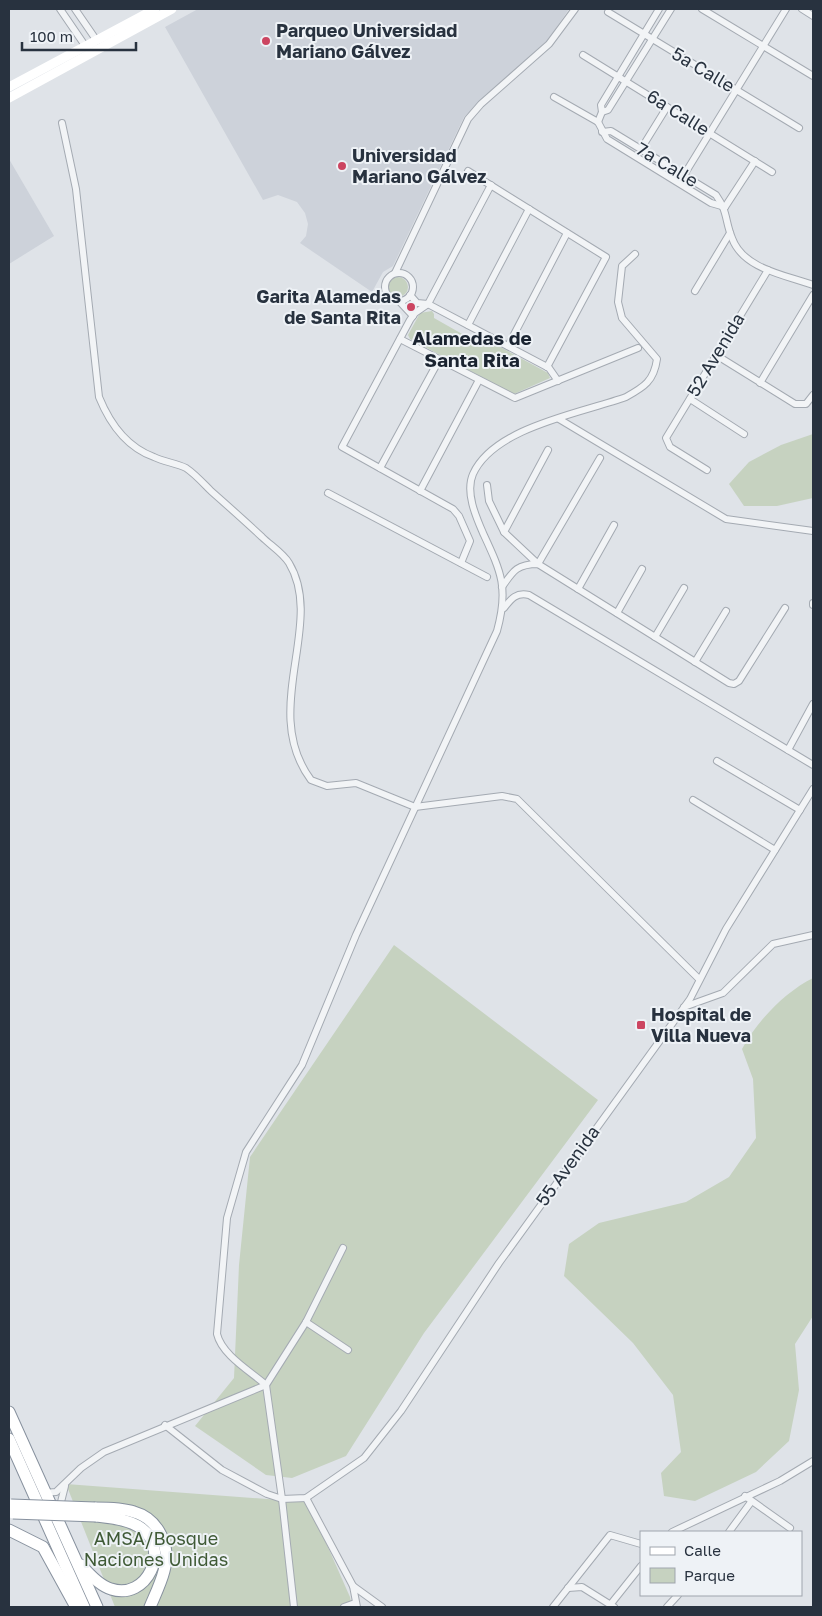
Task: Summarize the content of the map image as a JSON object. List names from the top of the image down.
{
  "streets": {
    "street": [
      "5a Calle",
      "6a Calle",
      "7a Calle",
      "52 Avenida",
      "55 Avenida"
    ]
  },
  "districts": ["Alamedas de Santa Rita"],
  "parks": ["AMSA/Bosque Naciones Unidas"],
  "places": {
    "other": ["Parqueo Universidad Mariano Gálvez", "Universidad Mariano Gálvez", "Garita Alamedas de Santa Rita"],
    "transit": ["Hospital de Villa Nueva"]
  },
  "legend": ["Calle", "Parque"],
  "scale_bar": "100 m"
}
